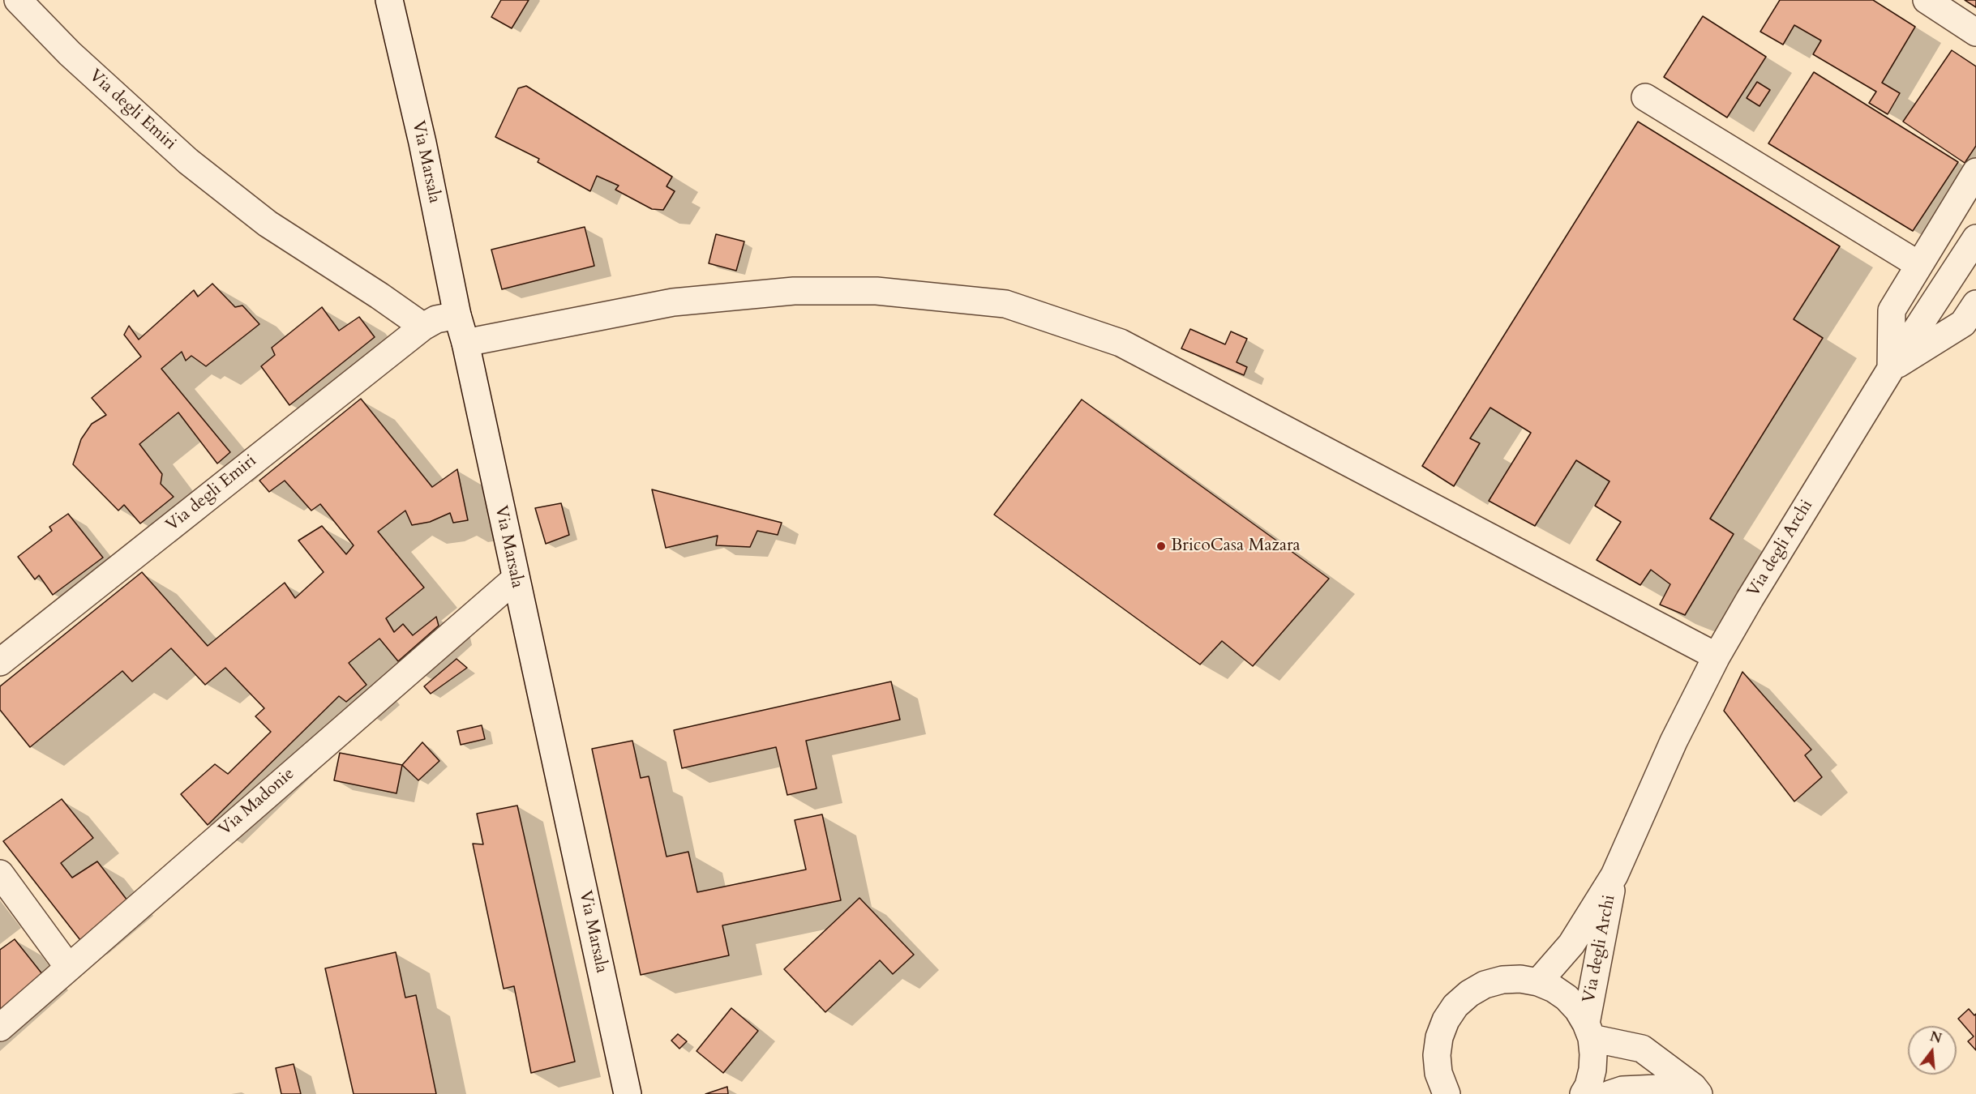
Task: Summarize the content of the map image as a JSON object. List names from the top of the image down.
{
  "streets": {
    "street": [
      "Via degli Emiri",
      "Via Marsala",
      "Via degli Archi",
      "Via Madonie"
    ]
  },
  "crossings": [
    ["Via degli Emiri", "Via Marsala"],
    ["Via Marsala", "Via Madonie"]
  ],
  "places": ["BricoCasa Mazara"],
  "north": "top"
}
